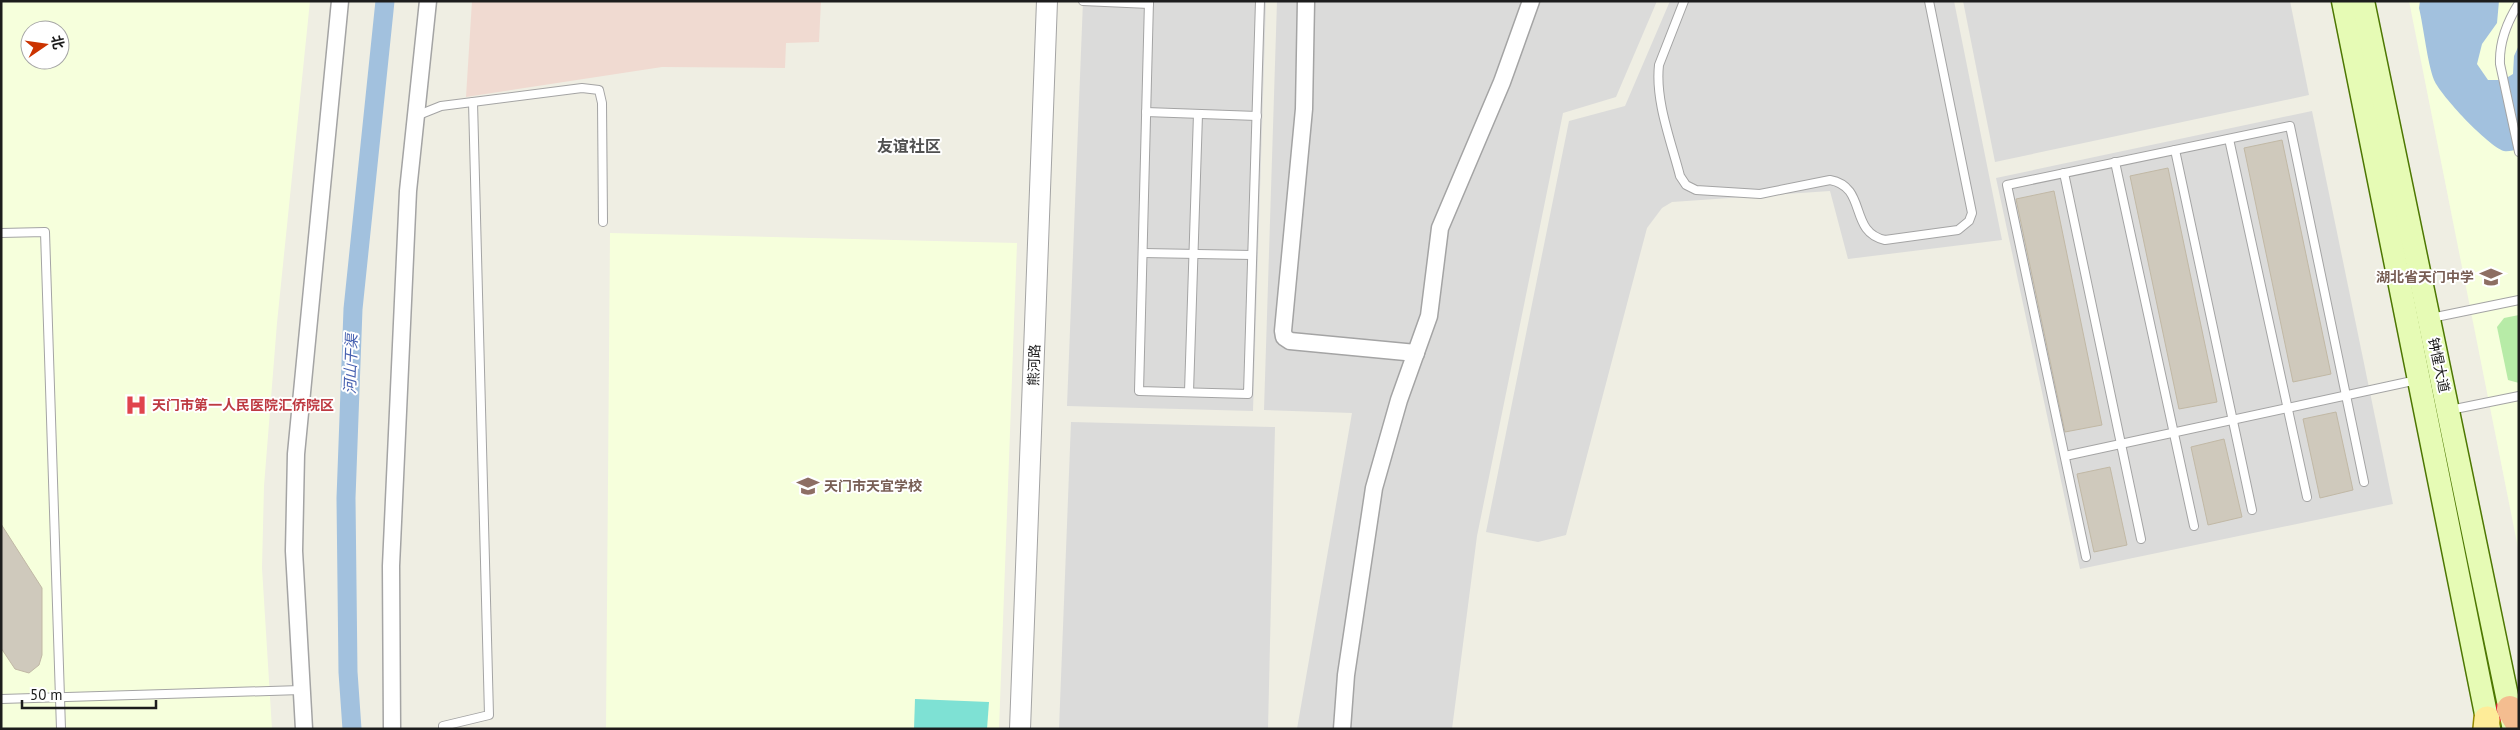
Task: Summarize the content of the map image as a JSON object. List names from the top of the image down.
{
  "streets": {
    "main road": ["钟惺大道"],
    "street": ["熊河路"]
  },
  "districts": ["友谊社区"],
  "water": ["河山干渠"],
  "places": {
    "school or university": ["湖北省天门中学", "天门市天宜学校"],
    "hospital": ["天门市第一人民医院汇侨院区"]
  },
  "scale_bar": "50 m",
  "north": "right"
}
